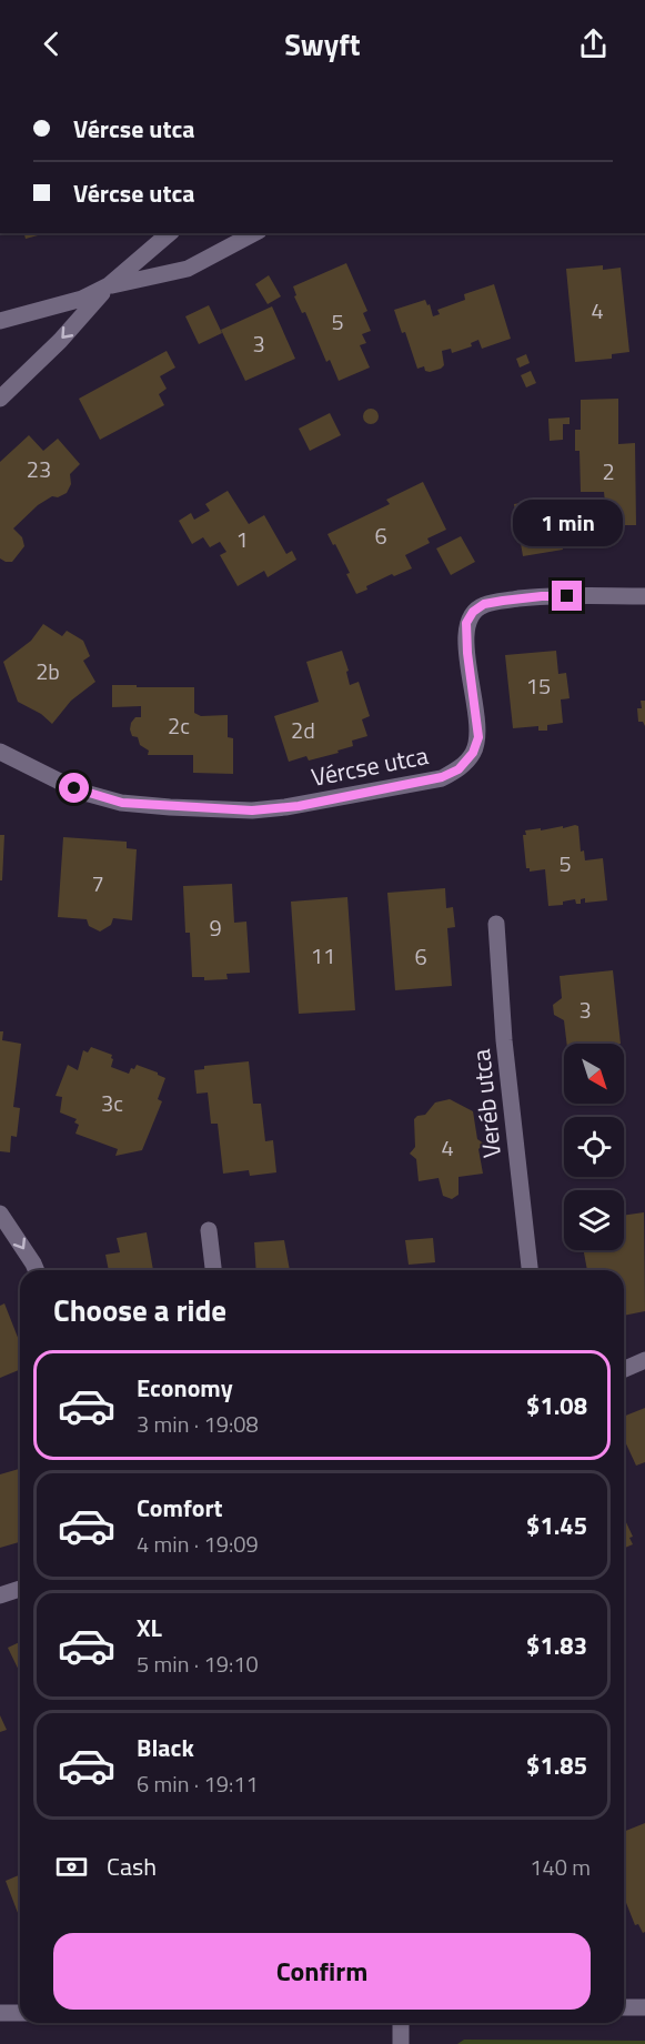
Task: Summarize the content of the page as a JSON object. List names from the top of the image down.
{
  "streets": {
    "street": ["Vércse utca", "Veréb utca"]
  },
  "house_numbers": [
    "4",
    "5",
    "3",
    "23",
    "2",
    "6",
    "1",
    "2b",
    "15",
    "2c",
    "2d",
    "5",
    "7",
    "9",
    "11",
    "6",
    "3",
    "3c",
    "4"
  ],
  "north": "bottom right",
  "page": {
    "header": "Swyft",
    "banner": ["Vércse utca", "Vércse utca"],
    "bubble": "1 min",
    "heading": "Choose a ride",
    "list": [
      {
        "name": "Economy",
        "note": "3 min · 19:08",
        "value": "$1.08"
      },
      {
        "name": "Comfort",
        "note": "4 min · 19:09",
        "value": "$1.45"
      },
      {
        "name": "XL",
        "note": "5 min · 19:10",
        "value": "$1.83"
      },
      {
        "name": "Black",
        "note": "6 min · 19:11",
        "value": "$1.85"
      }
    ],
    "pay": ["Cash", "140 m"],
    "buttons": "Confirm"
  }
}
